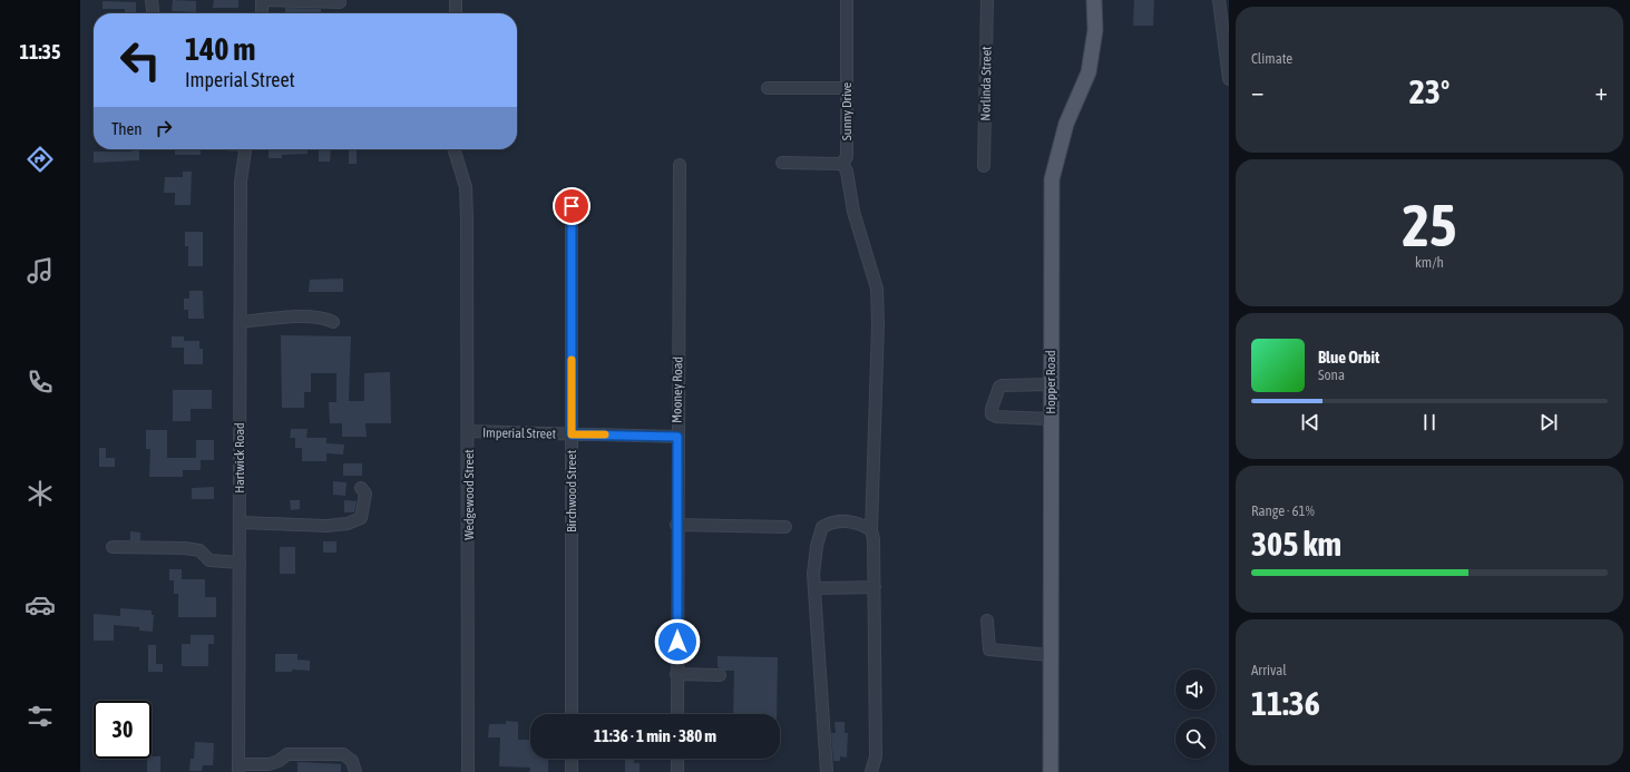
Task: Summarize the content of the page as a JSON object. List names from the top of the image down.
{
  "streets": {
    "main road": ["Hopper Road"],
    "street": [
      "Norlinda Street",
      "Sunny Drive",
      "Mooney Road",
      "Imperial Street",
      "Hartwick Road",
      "Birchwood Street",
      "Wedgewood Street"
    ]
  },
  "crossings": [
    ["Mooney Road", "Imperial Street"],
    ["Imperial Street", "Birchwood Street"],
    ["Imperial Street", "Wedgewood Street"]
  ],
  "page": {
    "tabs": "11:35",
    "tile": [
      "Climate",
      ["25", "km/h"],
      ["Range · 61%", "305 km"],
      ["Arrival", "11:36"]
    ],
    "turn": ["140 m", "Imperial Street"],
    "heat": ["−", "23°", "+"],
    "then": "Then",
    "song": ["Blue Orbit", "Sona"],
    "limit": "30",
    "trip": "11:36 · 1 min · 380 m"
  }
}
